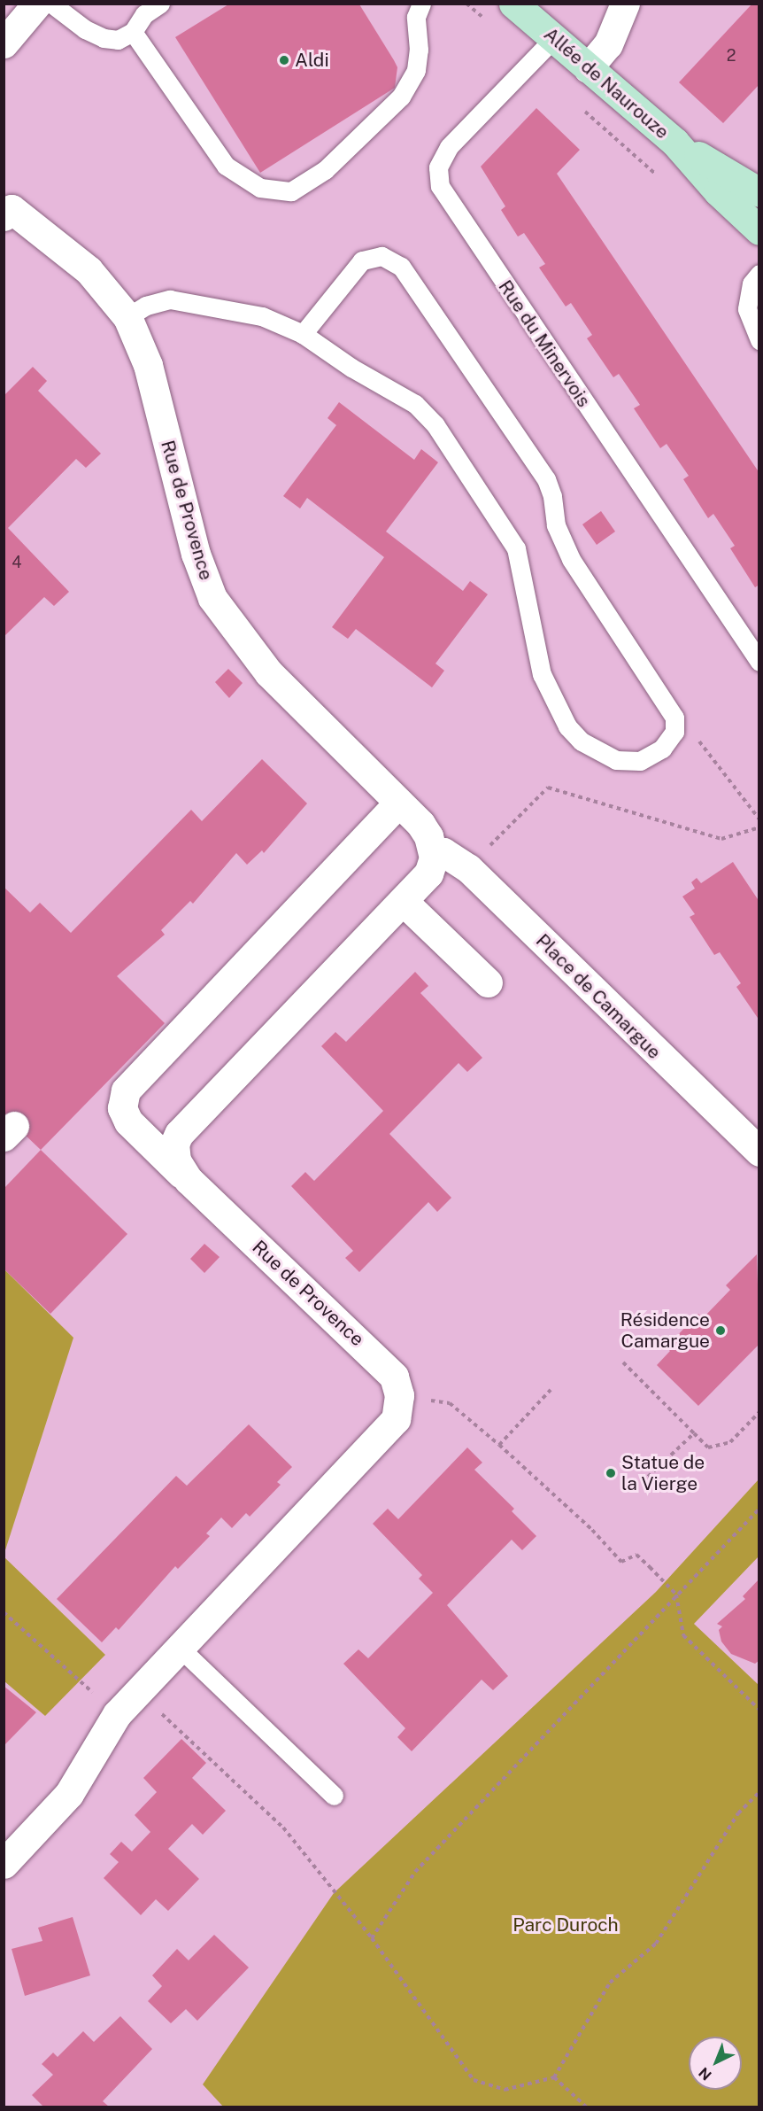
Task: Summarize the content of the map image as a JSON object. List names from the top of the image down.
{
  "streets": {
    "street": ["Allée de Naurouze", "Rue de Provence", "Place de Camargue"],
    "lane": ["Rue du Minervois"]
  },
  "crossings": [
    ["Allée de Naurouze", "Rue du Minervois"],
    ["Rue de Provence", "Place de Camargue"]
  ],
  "parks": ["Parc Duroch"],
  "places": ["Aldi", "Résidence Camargue", "Statue de la Vierge"],
  "house_numbers": ["2", "4"],
  "north": "bottom left"
}
